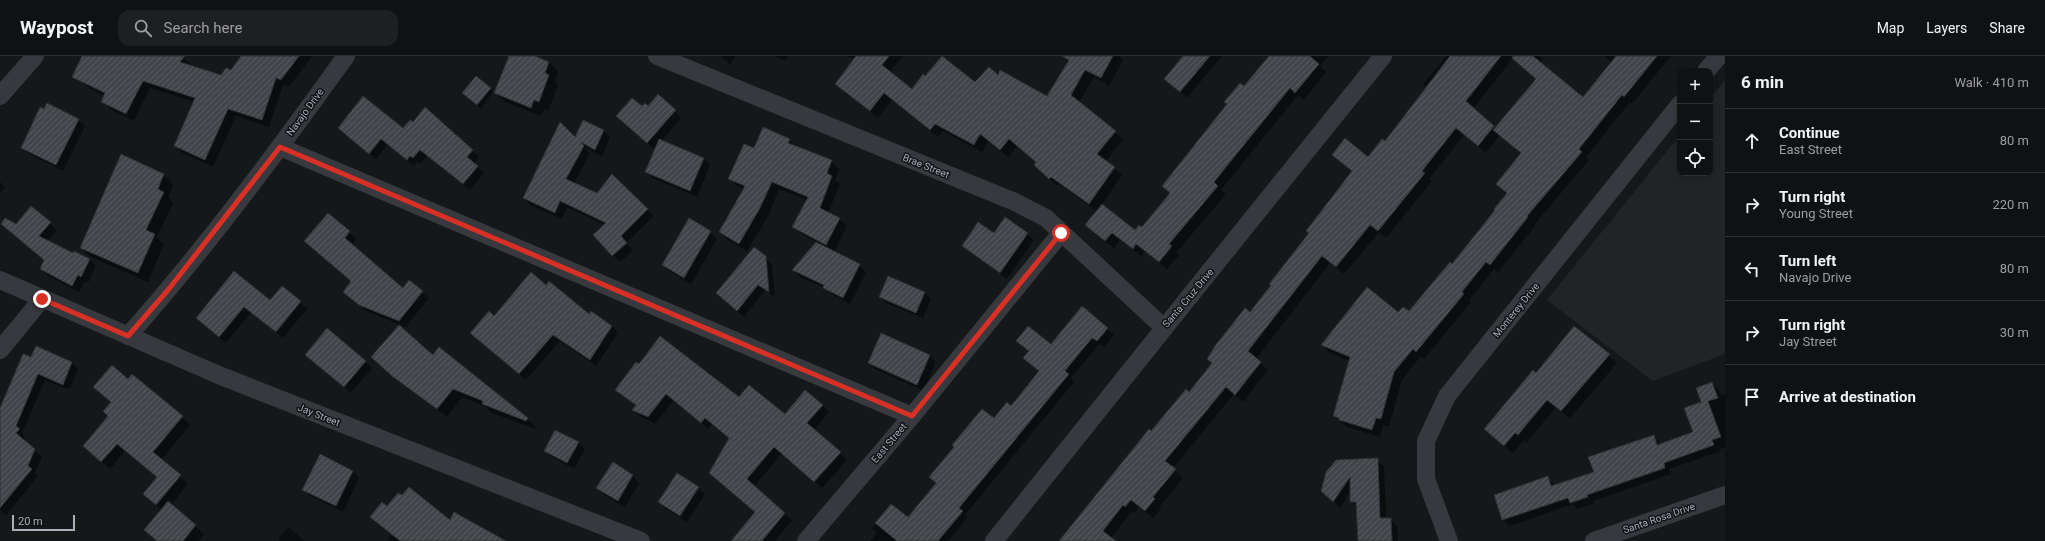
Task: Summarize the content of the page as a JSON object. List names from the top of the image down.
{
  "streets": {
    "street": [
      "Navajo Drive",
      "Brae Street",
      "Santa Cruz Drive",
      "Monterey Drive",
      "Jay Street",
      "East Street",
      "Santa Rosa Drive"
    ]
  },
  "crossings": [
    ["Navajo Drive", "Jay Street"],
    ["Brae Street", "Santa Cruz Drive"],
    ["Brae Street", "East Street"]
  ],
  "scale_bar": "20 m",
  "page": {
    "header": "Waypost",
    "search": "Search here",
    "nav": ["Map", "Layers", "Share"],
    "heading": ["6 min", "Walk · 410 m"],
    "map_buttons": ["+", "−"],
    "list": [
      ["Continue", "East Street", "80 m"],
      ["Turn right", "Young Street", "220 m"],
      ["Turn left", "Navajo Drive", "80 m"],
      ["Turn right", "Jay Street", "30 m"],
      "Arrive at destination"
    ],
    "scale": "20 m"
  }
}
